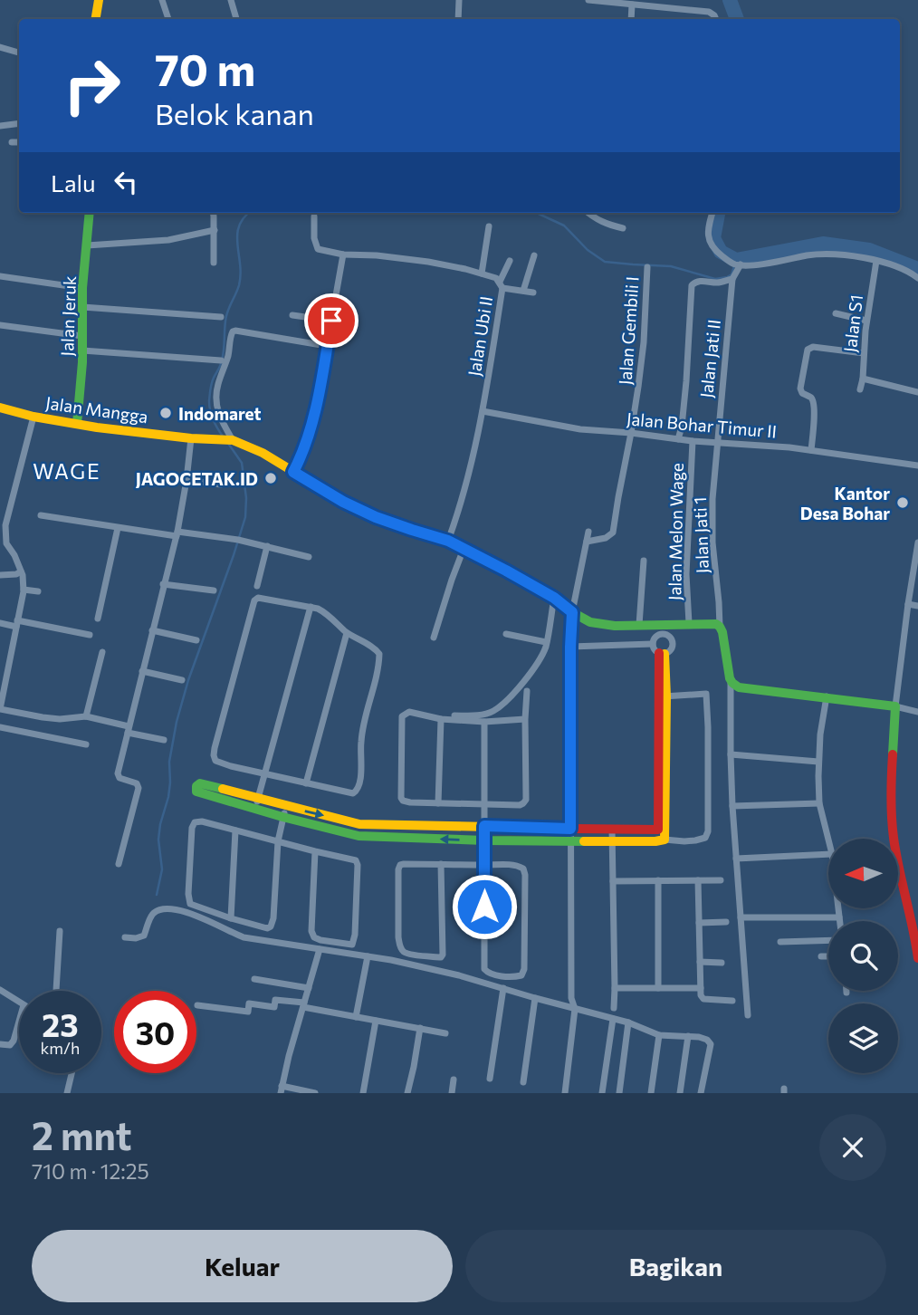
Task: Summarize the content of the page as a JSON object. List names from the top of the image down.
{
  "streets": {
    "street": [
      "Jalan Jeruk",
      "Jalan S1",
      "Jalan Gembili I",
      "Jalan Ubi II",
      "Jalan Jati II",
      "Jalan Mangga",
      "Jalan Bohar Timur II",
      "Jalan Melon Wage",
      "Jalan Jati 1"
    ]
  },
  "crossings": [
    ["Jalan Jeruk", "Jalan Mangga"],
    ["Jalan Gembili I", "Jalan Bohar Timur II"],
    ["Jalan Ubi II", "Jalan Mangga"],
    ["Jalan Ubi II", "Jalan Bohar Timur II"],
    ["Jalan Jati II", "Jalan Bohar Timur II"],
    ["Jalan Jati II", "Jalan Jati 1"],
    ["Jalan Mangga", "Jalan Melon Wage"],
    ["Jalan Mangga", "Jalan Jati 1"],
    ["Jalan Bohar Timur II", "Jalan Melon Wage"],
    ["Jalan Bohar Timur II", "Jalan Jati 1"]
  ],
  "districts": ["WAGE"],
  "places": ["Indomaret", "JAGOCETAK.ID", "Kantor Desa Bohar"],
  "north": "left",
  "page": {
    "turn": ["70 m", "Belok kanan"],
    "then": "Lalu",
    "speed": "23 km/h",
    "limit": "30",
    "heading": ["2 mnt", "710 m · 12:25"],
    "buttons": ["Keluar", "Bagikan"]
  }
}
